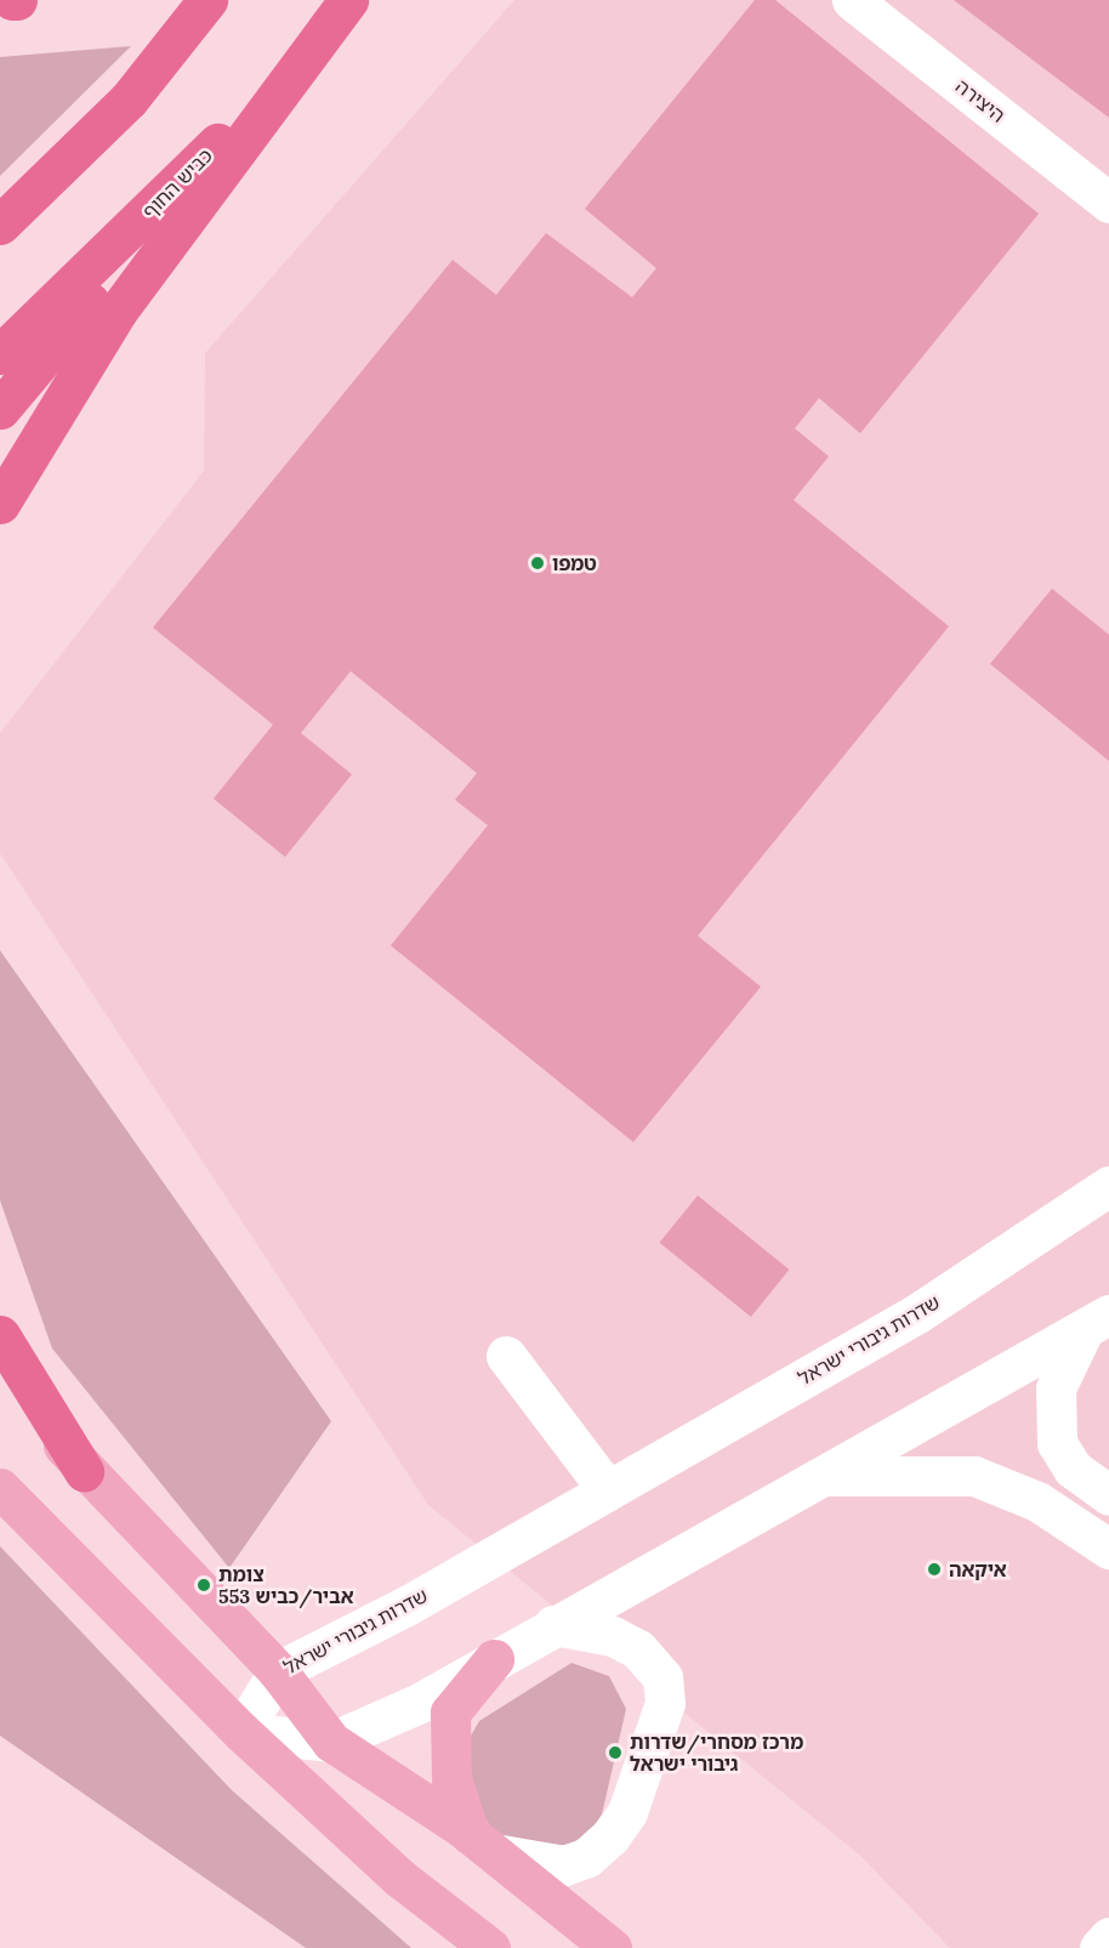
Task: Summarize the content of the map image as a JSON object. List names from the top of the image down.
{
  "streets": {
    "highway": ["כביש החוף"],
    "street": ["היצירה", "שדרות גיבורי ישראל"]
  },
  "places": [
    "טמפו",
    "איקאה",
    "צומת אביר/כביש 553",
    "מרכז מסחרי/שדרות גיבורי ישראל"
  ]
}
